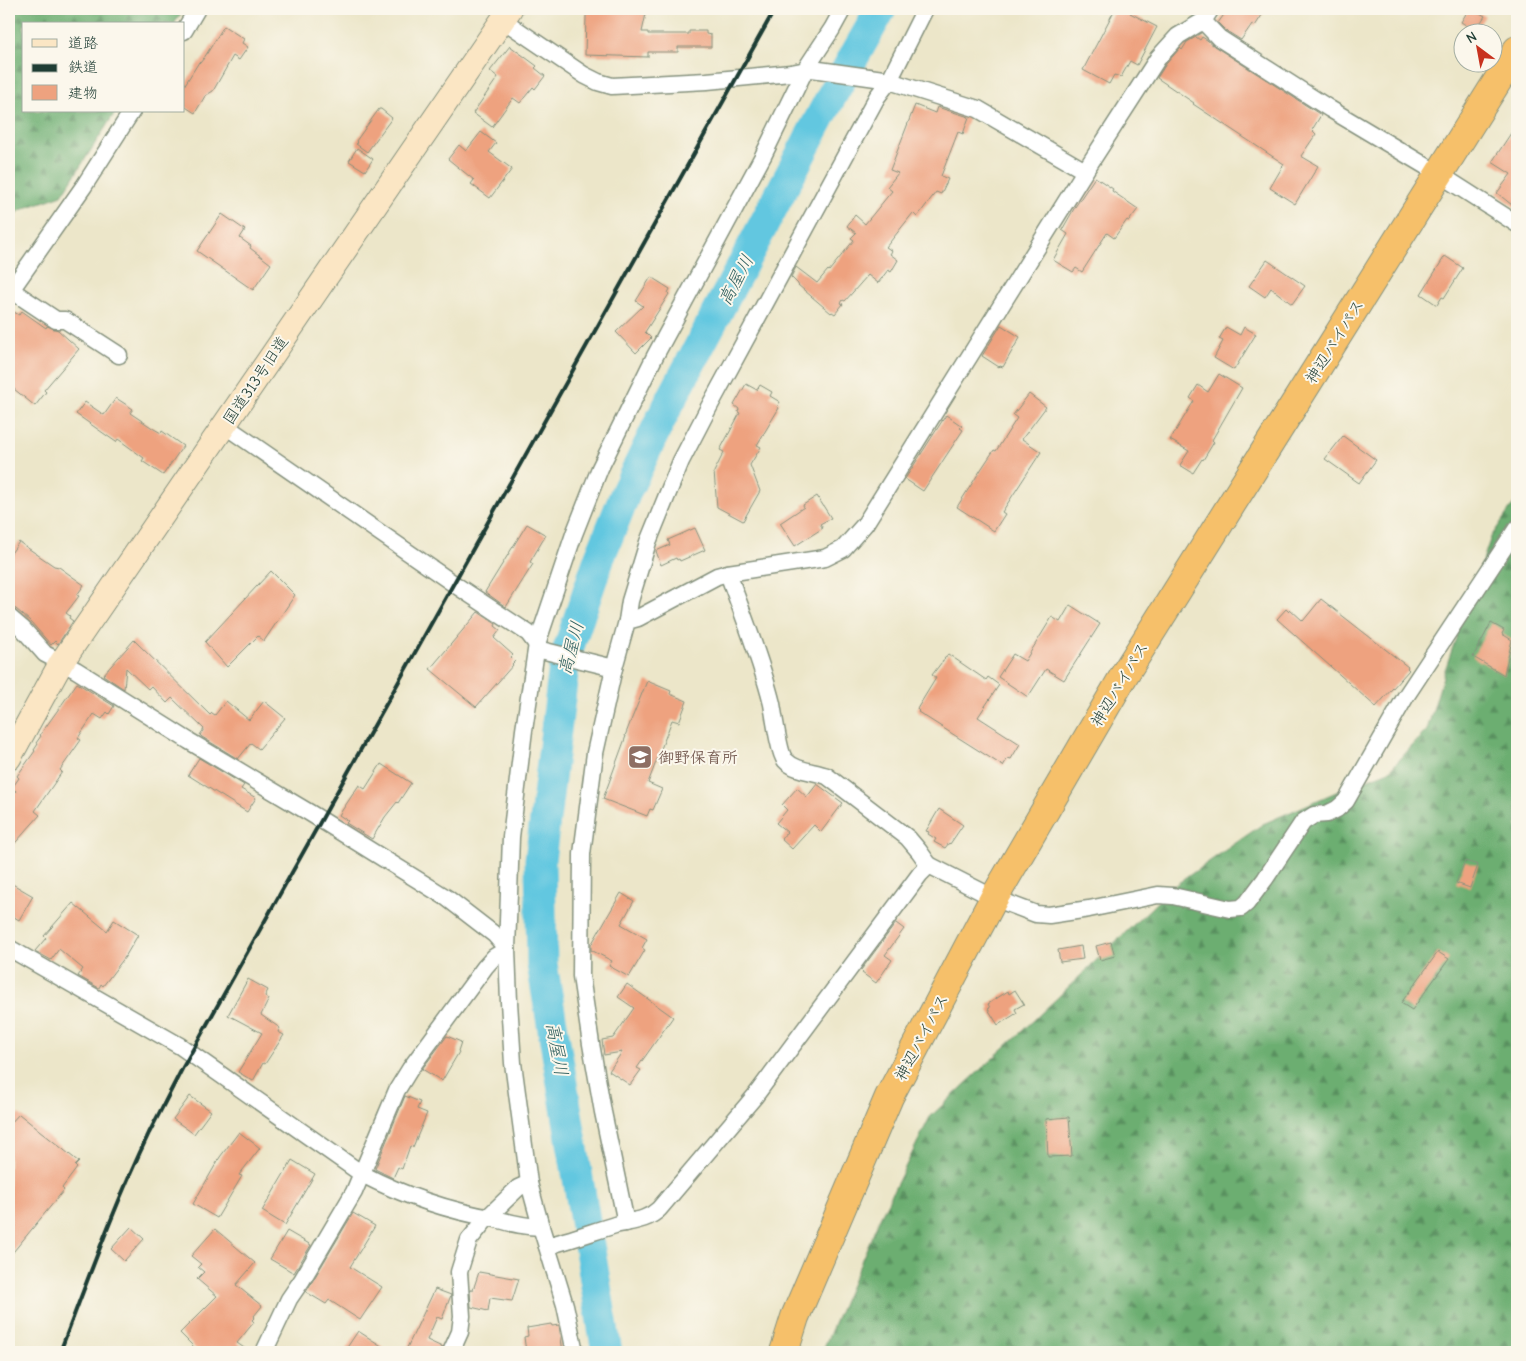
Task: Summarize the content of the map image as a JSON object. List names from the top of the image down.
{
  "streets": {
    "highway": ["神辺バイパス"],
    "street": ["国道313号旧道"]
  },
  "water": ["高屋川"],
  "places": {
    "school or university": ["御野保育所"]
  },
  "legend": ["道路", "鉄道", "建物"],
  "north": "top left"
}
